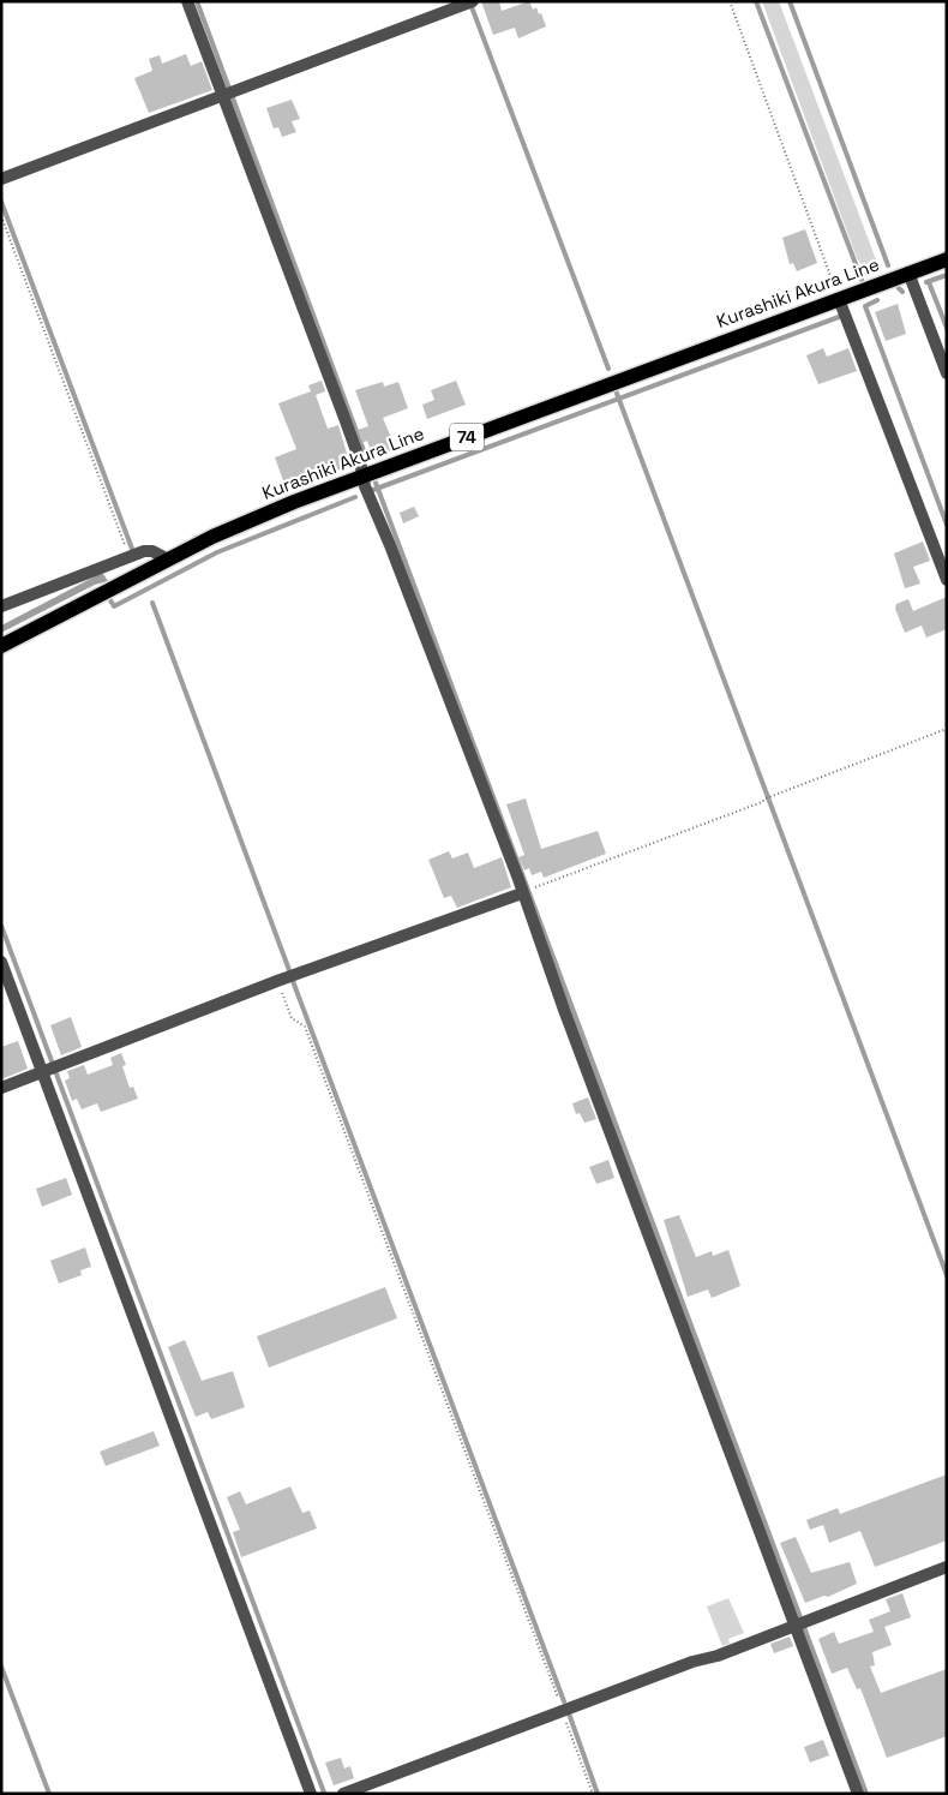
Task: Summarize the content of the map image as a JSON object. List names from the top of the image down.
{
  "streets": {
    "main road": ["Kurashiki Akura Line", "74"]
  }
}
